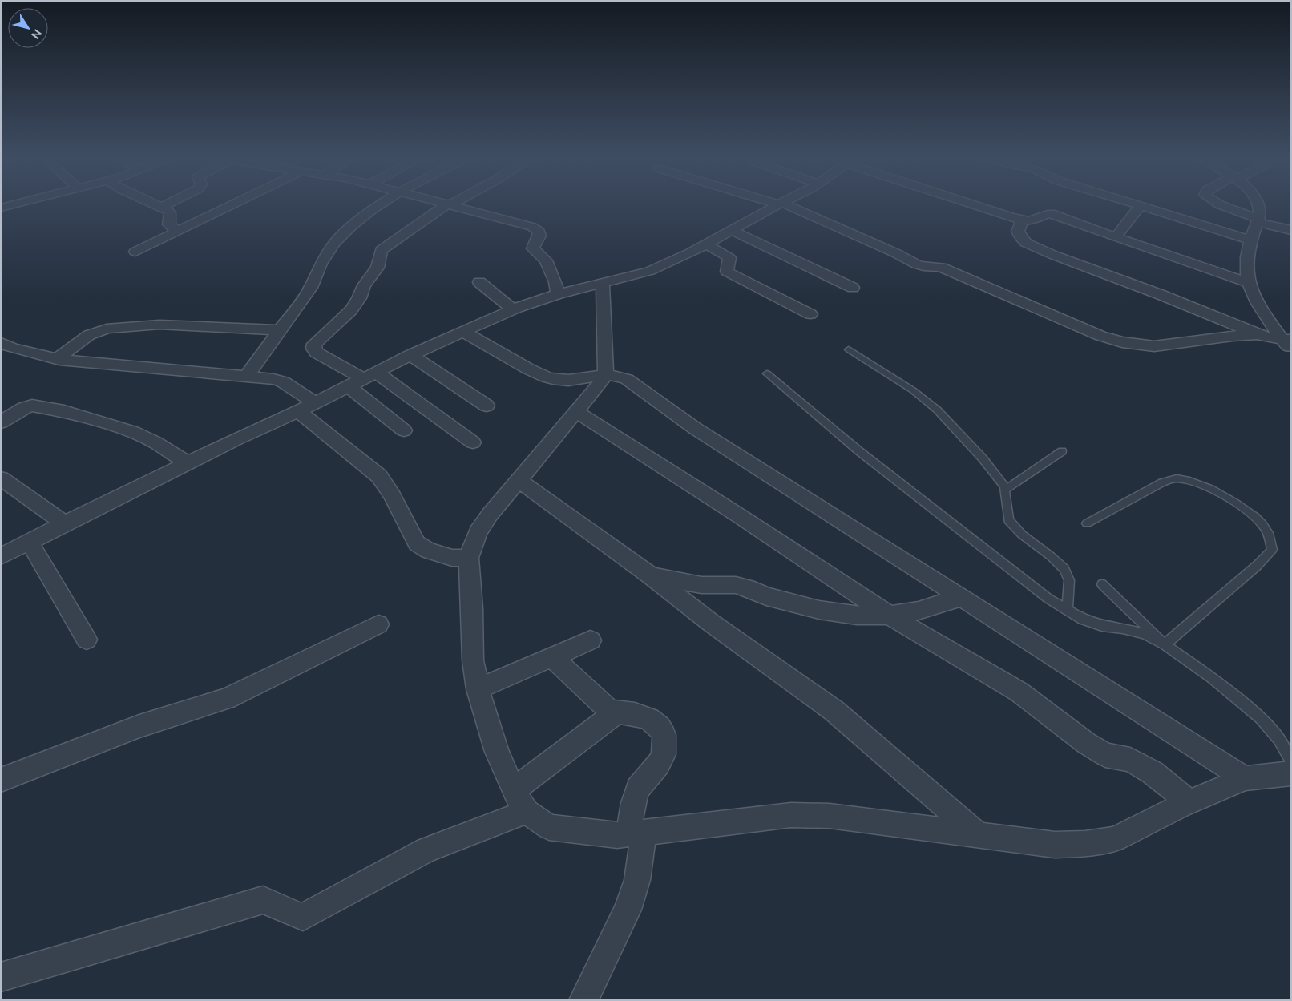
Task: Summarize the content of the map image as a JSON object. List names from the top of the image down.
{
  "north": "bottom right"
}
